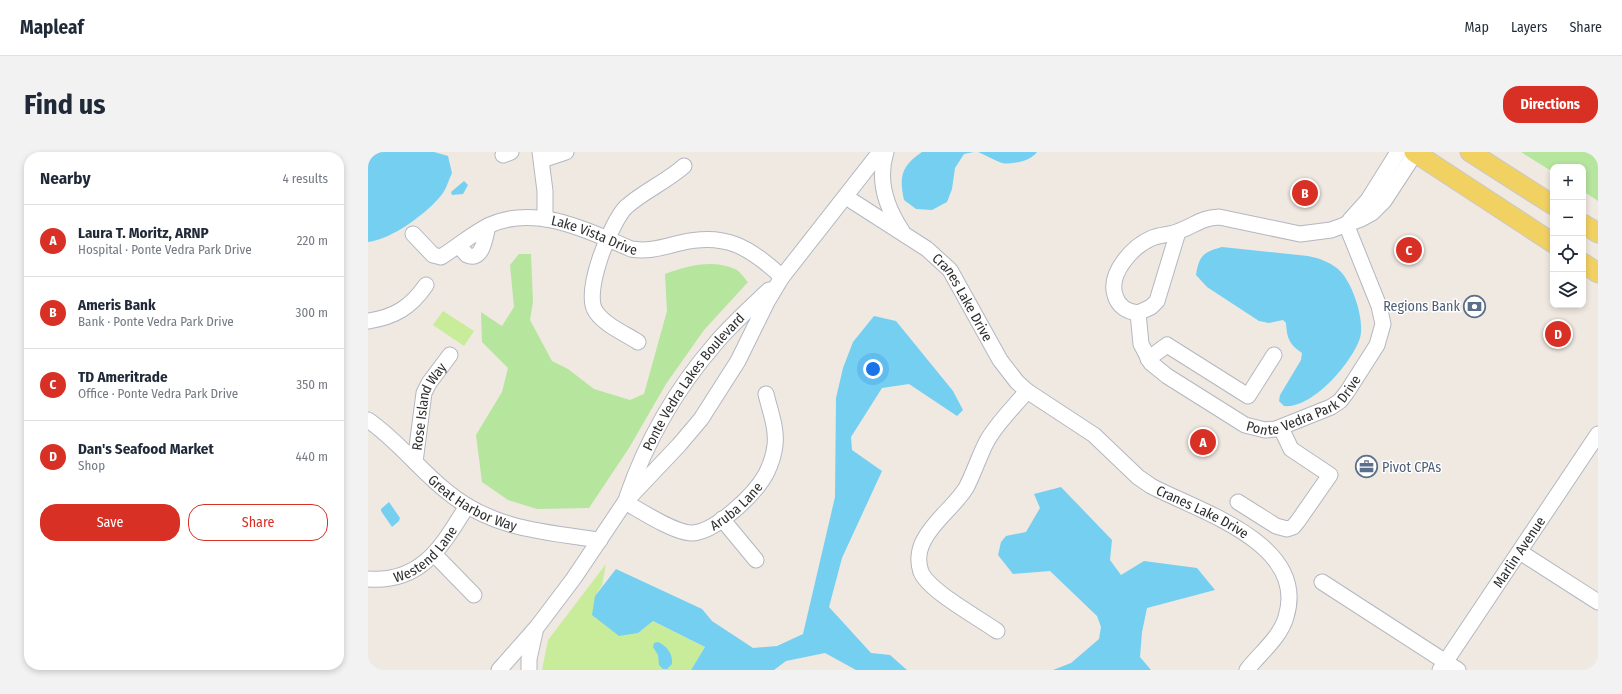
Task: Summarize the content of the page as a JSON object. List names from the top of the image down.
{
  "streets": {
    "street": [
      "Lake Vista Drive",
      "Cranes Lake Drive",
      "Ponte Vedra Lakes Boulevard",
      "Ponte Vedra Park Drive",
      "Rose Island Way",
      "Great Harbor Way",
      "Aruba Lane",
      "Westend Lane",
      "Marlin Avenue"
    ]
  },
  "crossings": [
    ["Lake Vista Drive", "Ponte Vedra Lakes Boulevard"],
    ["Cranes Lake Drive", "Ponte Vedra Lakes Boulevard"],
    ["Ponte Vedra Lakes Boulevard", "Great Harbor Way"],
    ["Ponte Vedra Lakes Boulevard", "Aruba Lane"],
    ["Rose Island Way", "Great Harbor Way"],
    ["Great Harbor Way", "Westend Lane"]
  ],
  "places": {
    "bank": ["Regions Bank"],
    "office": ["Pivot CPAs"]
  },
  "page": {
    "header": "Mapleaf",
    "nav": ["Map", "Layers", "Share"],
    "buttons": [
      "Directions",
      ["Save", "Share"]
    ],
    "title": "Find us",
    "heading": ["Nearby", "4 results"],
    "map_buttons": ["+", "−"],
    "pins": [
      "B",
      "C",
      "D",
      "A"
    ],
    "list": [
      {
        "mark": "A",
        "name": "Laura T. Moritz, ARNP",
        "note": "Hospital · Ponte Vedra Park Drive",
        "value": "220 m"
      },
      {
        "mark": "B",
        "name": "Ameris Bank",
        "note": "Bank · Ponte Vedra Park Drive",
        "value": "300 m"
      },
      {
        "mark": "C",
        "name": "TD Ameritrade",
        "note": "Office · Ponte Vedra Park Drive",
        "value": "350 m"
      },
      {
        "mark": "D",
        "name": "Dan's Seafood Market",
        "note": "Shop",
        "value": "440 m"
      }
    ]
  }
}
